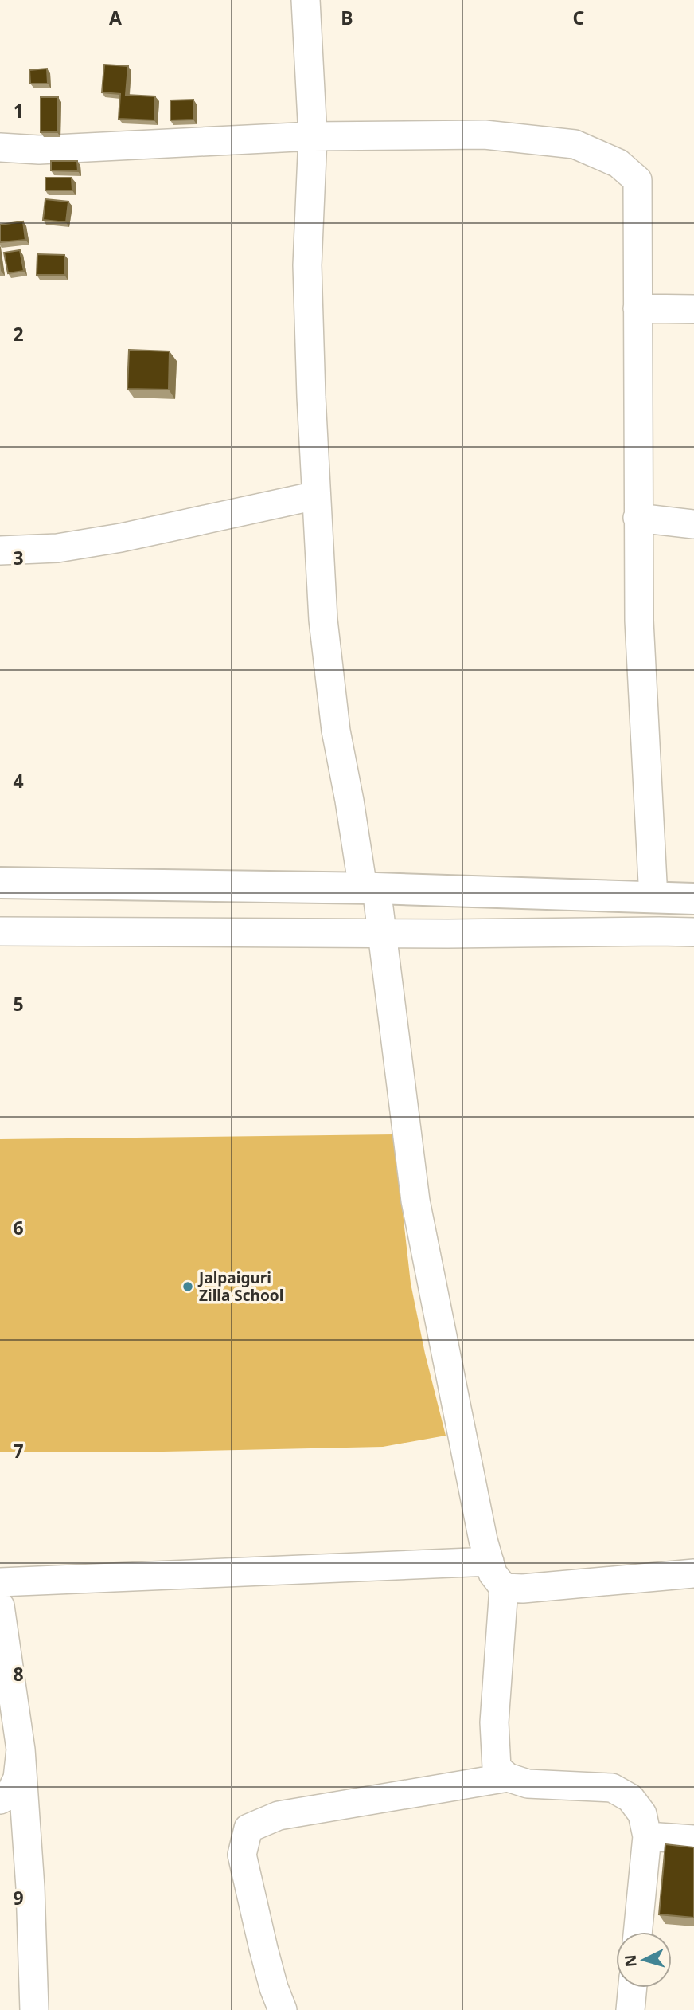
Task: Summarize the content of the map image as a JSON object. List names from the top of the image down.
{
  "places": ["Jalpaiguri Zilla School"],
  "north": "left",
  "grid": {
    "columns": ["A", "B", "C"],
    "rows": [
      "1",
      "2",
      "3",
      "4",
      "5",
      "6",
      "7",
      "8",
      "9"
    ]
  }
}
